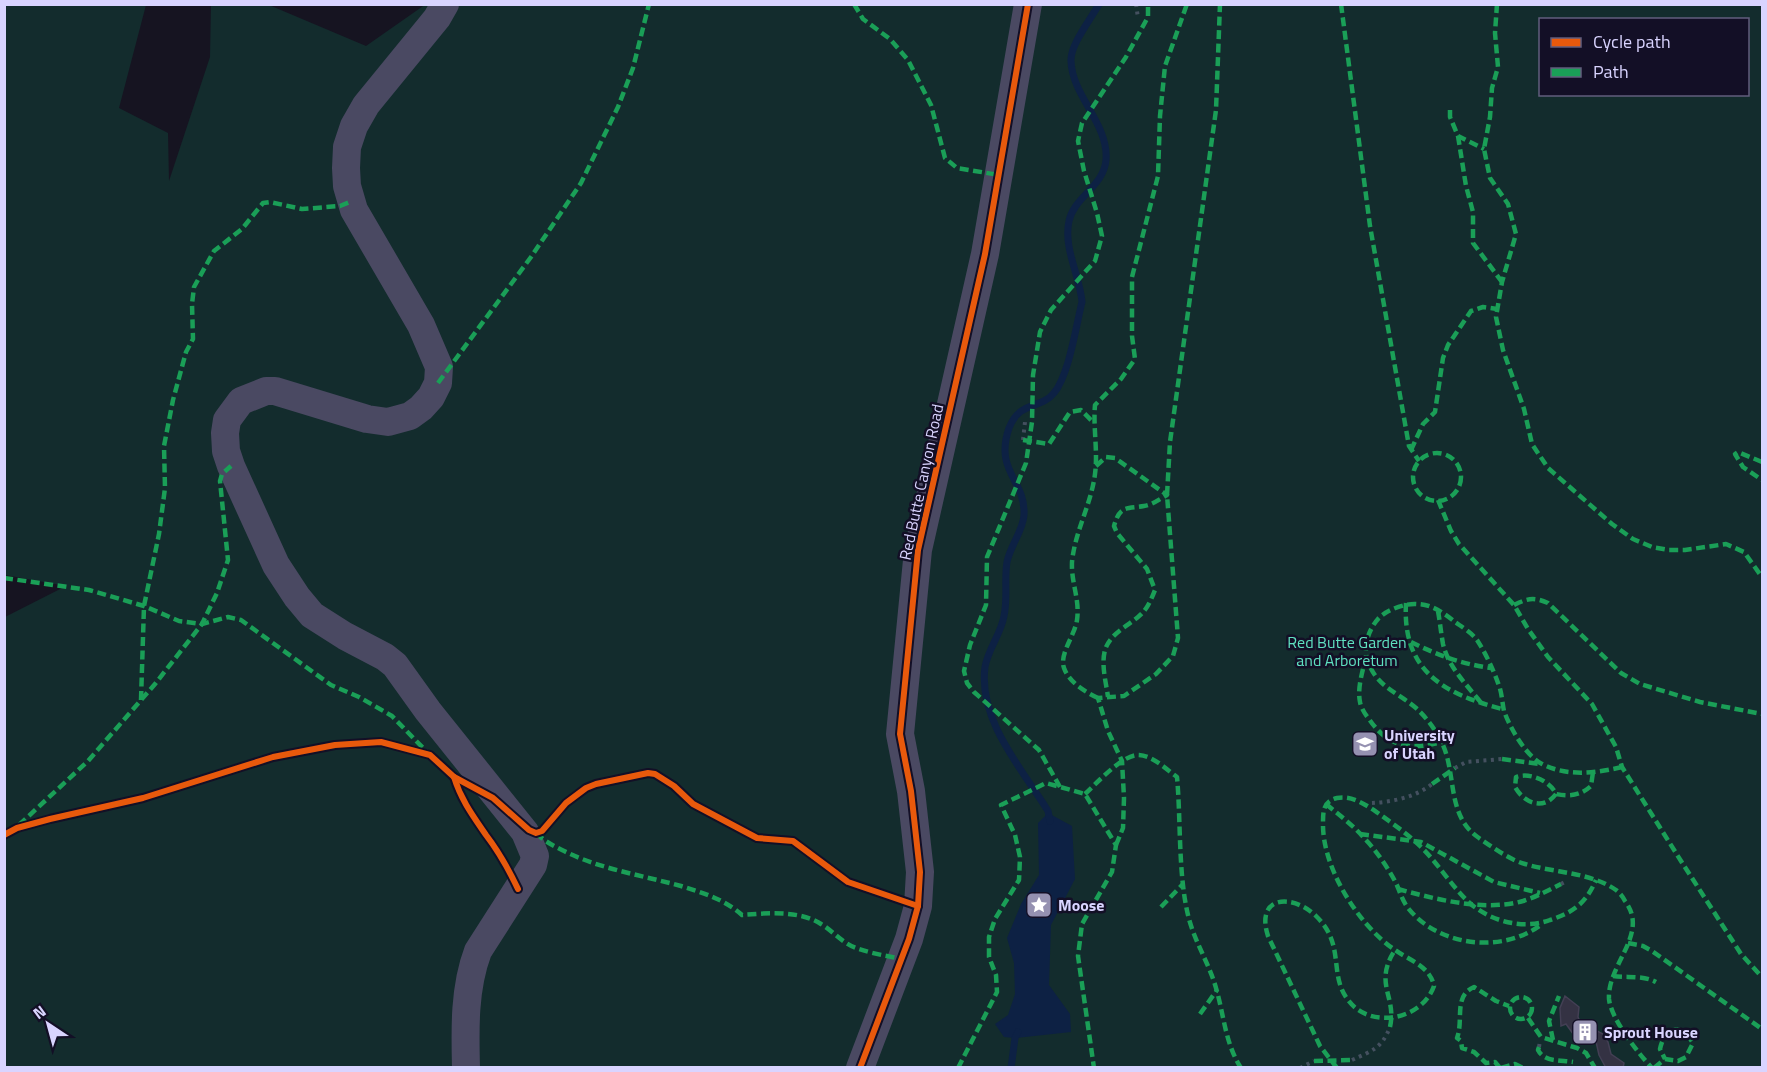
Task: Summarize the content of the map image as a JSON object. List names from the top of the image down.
{
  "streets": {
    "street": ["Red Butte Canyon Road"]
  },
  "parks": ["Red Butte Garden and Arboretum"],
  "places": {
    "school or university": ["University of Utah"],
    "place": ["Moose"],
    "building": ["Sprout House"]
  },
  "legend": ["Cycle path", "Path"],
  "north": "top left"
}
